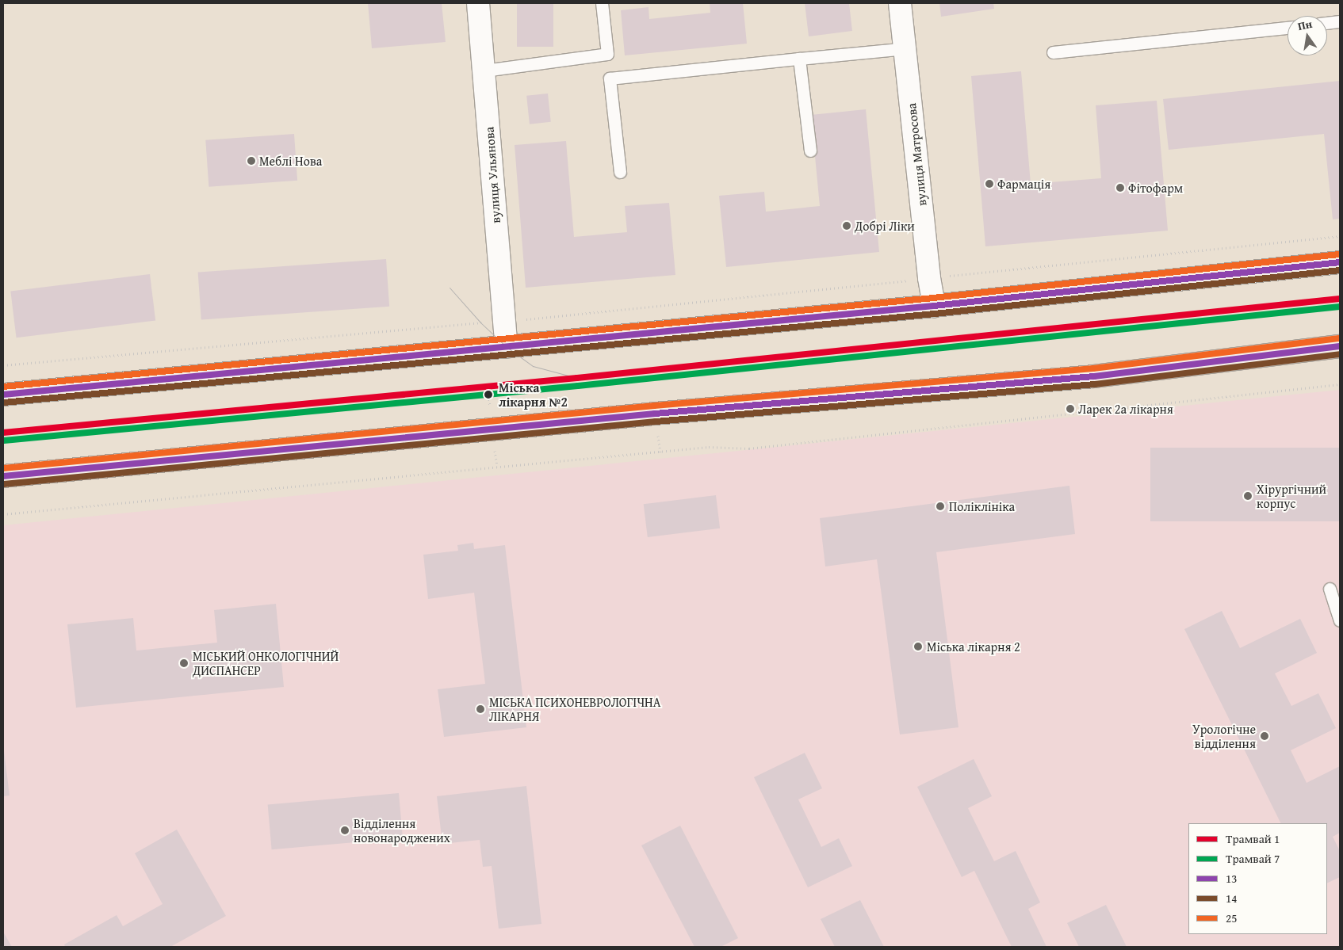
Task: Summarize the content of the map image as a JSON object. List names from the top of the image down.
{
  "streets": {
    "street": ["вулиця Матросова", "вулиця Ульянова"]
  },
  "places": [
    "Меблі Нова",
    "Фармація",
    "Фітофарм",
    "Добрі Ліки",
    "Міська лікарня №2",
    "Ларек 2а лікарня",
    "Хірургічний корпус",
    "Поліклініка",
    "Міська лікарня 2",
    "МІСЬКИЙ ОНКОЛОГІЧНИЙ ДИСПАНСЕР",
    "МІСЬКА ПСИХОНЕВРОЛОГІЧНА ЛІКАРНЯ",
    "Урологічне відділення",
    "Відділення новонароджених"
  ],
  "lines": [
    "transit line 25",
    "transit line 13",
    "transit line 14",
    "tram line 1",
    "tram line 7"
  ],
  "legend": [
    "Трамвай 1",
    "Трамвай 7",
    "13",
    "14",
    "25"
  ],
  "north": "top"
}
